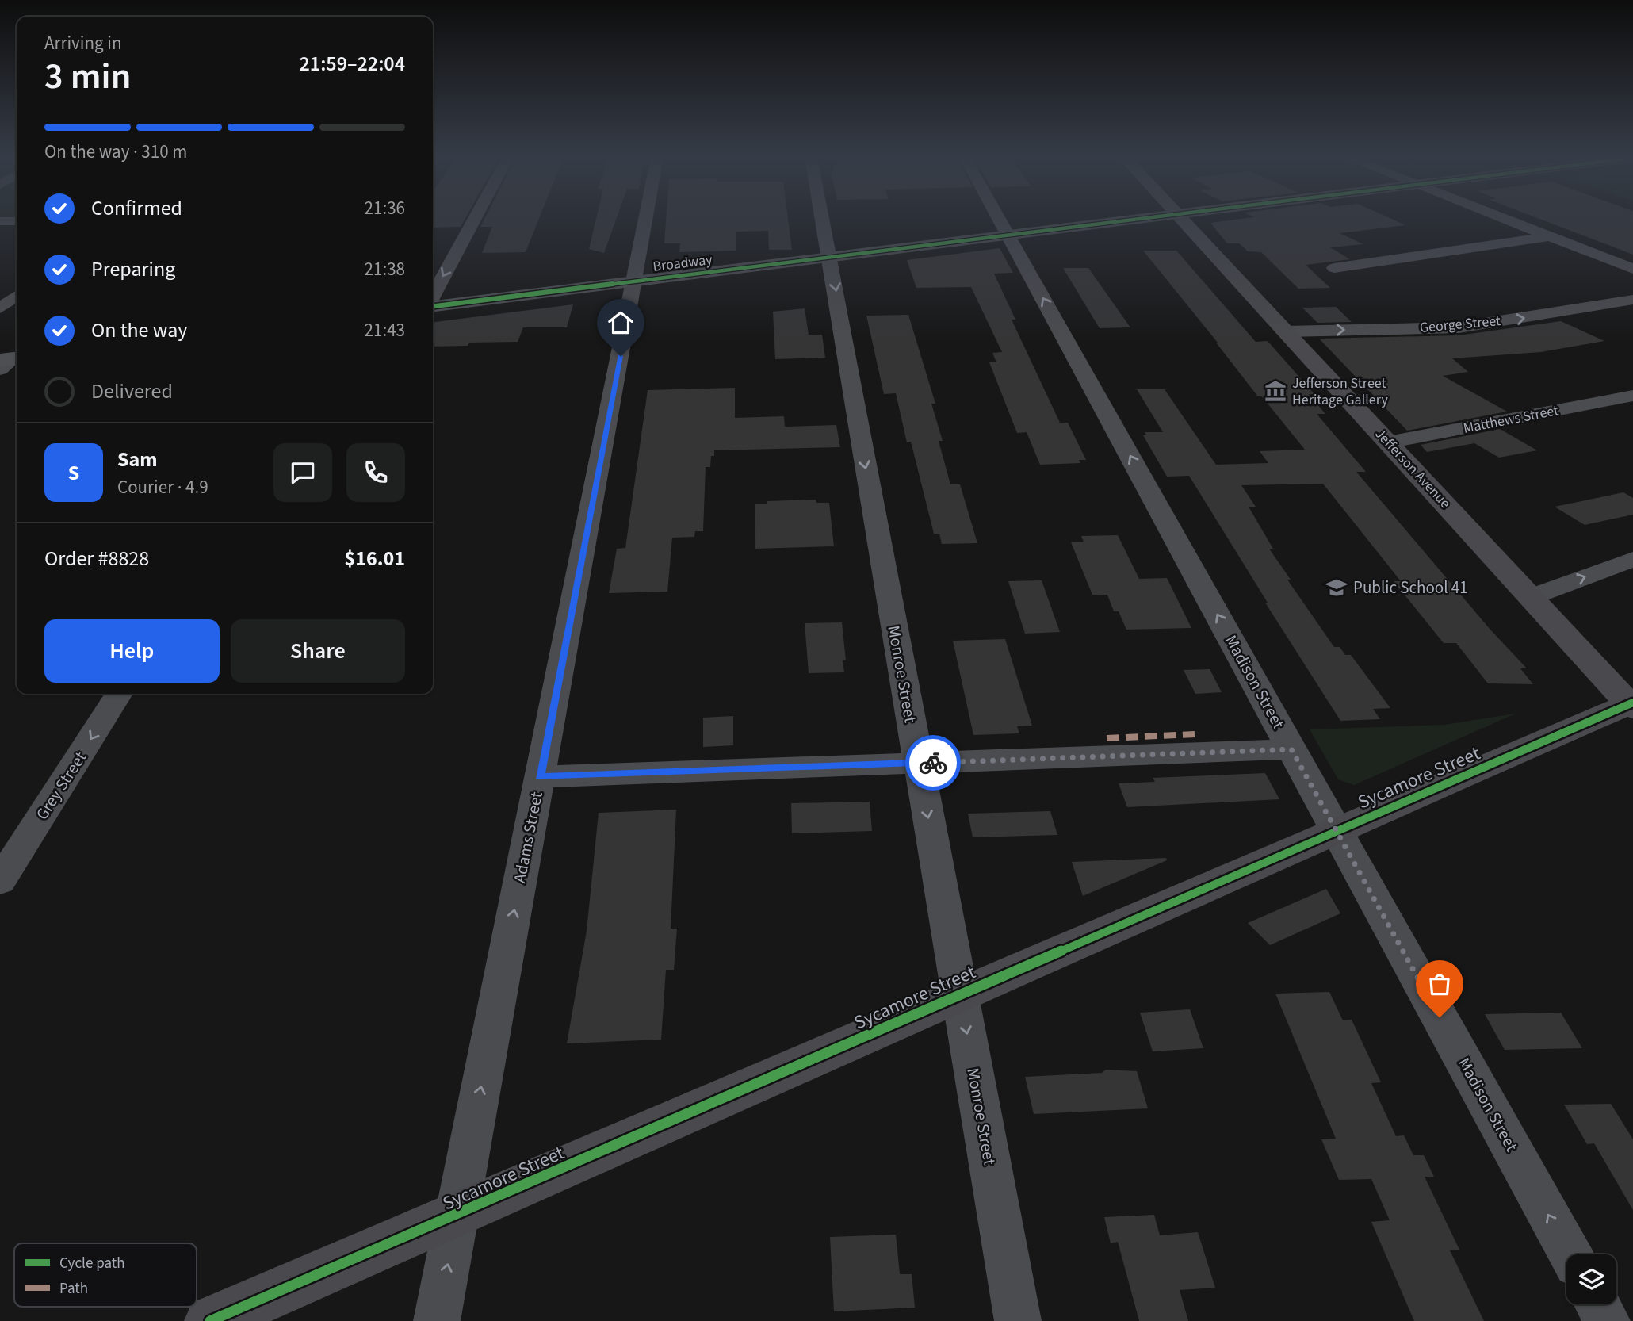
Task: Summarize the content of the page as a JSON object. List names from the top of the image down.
{
  "streets": {
    "main road": ["Broadway"],
    "street": [
      "George Street",
      "Matthews Street",
      "Jefferson Avenue",
      "Monroe Street",
      "Madison Street",
      "Sycamore Street",
      "Grey Street",
      "Adams Street"
    ]
  },
  "crossings": [
    ["Broadway", "Monroe Street"],
    ["Broadway", "Madison Street"],
    ["Broadway", "Adams Street"],
    ["George Street", "Jefferson Avenue"],
    ["Matthews Street", "Jefferson Avenue"],
    ["Jefferson Avenue", "Sycamore Street"],
    ["Monroe Street", "Sycamore Street"],
    ["Madison Street", "Sycamore Street"],
    ["Sycamore Street", "Adams Street"]
  ],
  "one_way": [
    "Monroe Street",
    "Madison Street",
    "Grey Street",
    "Adams Street"
  ],
  "places": {
    "museum": ["Jefferson Street Heritage Gallery"],
    "school or university": ["Public School 41"]
  },
  "legend": ["Cycle path", "Path"],
  "page": {
    "heading": ["3 min", "Arriving in", "21:59–22:04"],
    "panel": [
      "Sam",
      "Courier · 4.9",
      "Order #8828",
      "$16.01"
    ],
    "bar": "On the way · 310 m",
    "list": [
      ["Confirmed", "21:36"],
      ["Preparing", "21:38"],
      ["On the way", "21:43"],
      "Delivered"
    ],
    "round": "S",
    "buttons": ["Help", "Share"]
  }
}
